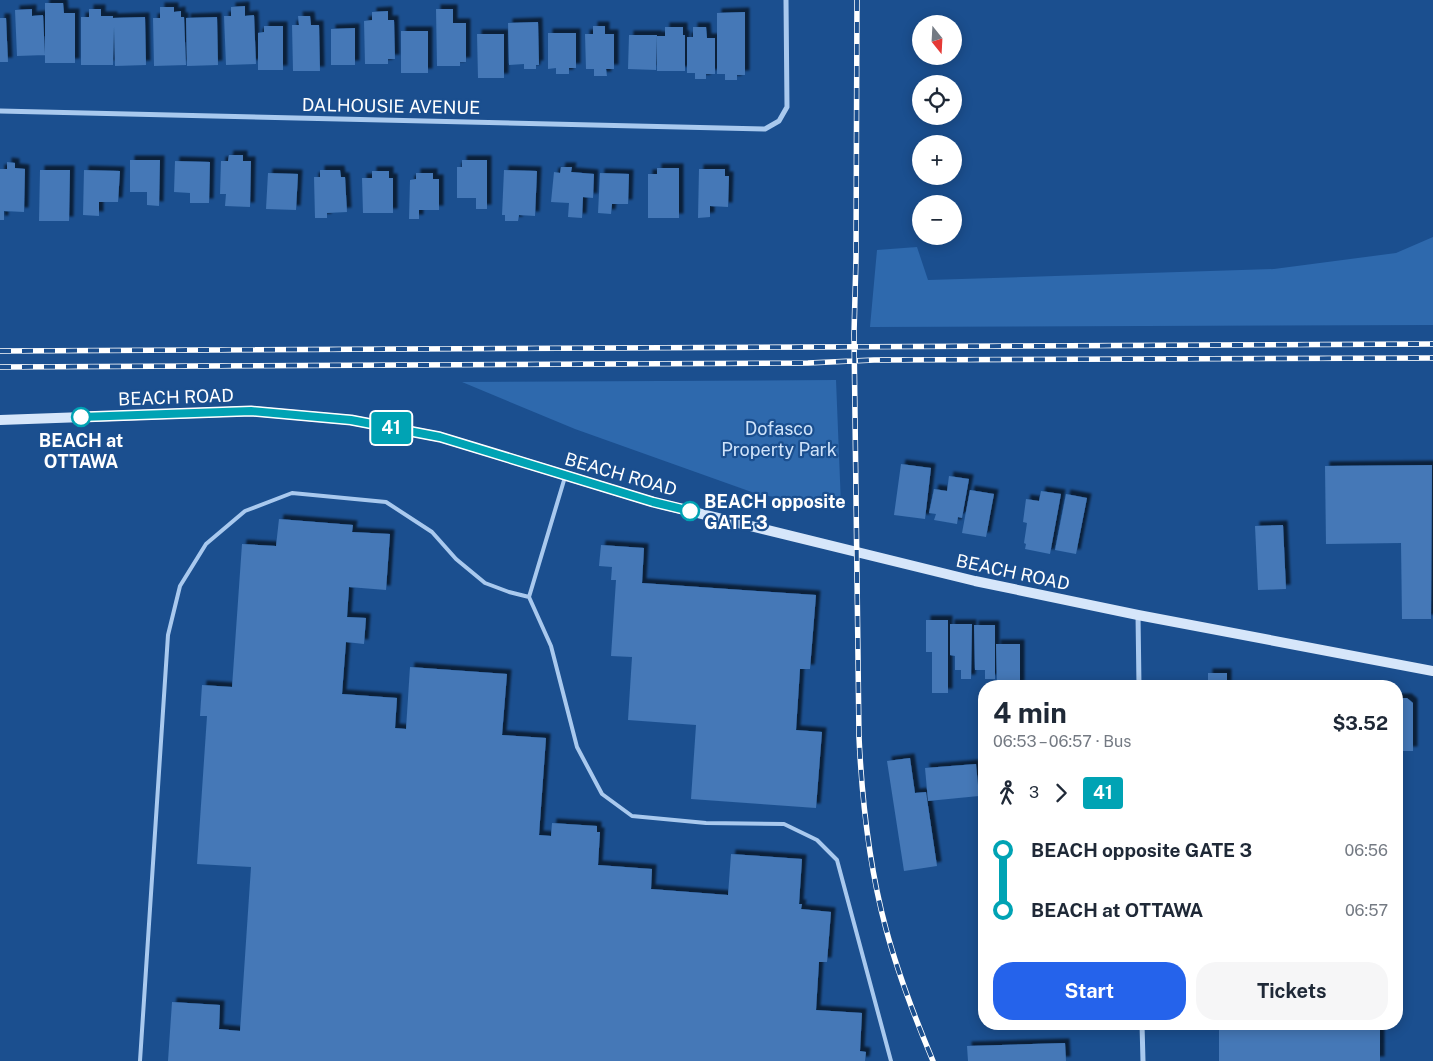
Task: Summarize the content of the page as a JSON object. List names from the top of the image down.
{
  "streets": {
    "street": ["DALHOUSIE AVENUE", "BEACH ROAD"]
  },
  "parks": ["Dofasco Property Park"],
  "places": ["BEACH at OTTAWA", "BEACH opposite GATE 3"],
  "lines": ["bus line 41"],
  "north": "bottom",
  "page": {
    "on_map": "41",
    "map_buttons": ["+", "−"],
    "heading": ["4 min", "06:53 – 06:57 · Bus", "$3.52"],
    "legs": ["3", "41"],
    "list": [
      {
        "name": "BEACH opposite GATE 3",
        "value": "06:56"
      },
      {
        "name": "BEACH at OTTAWA",
        "value": "06:57"
      }
    ],
    "buttons": ["Start", "Tickets"]
  }
}
